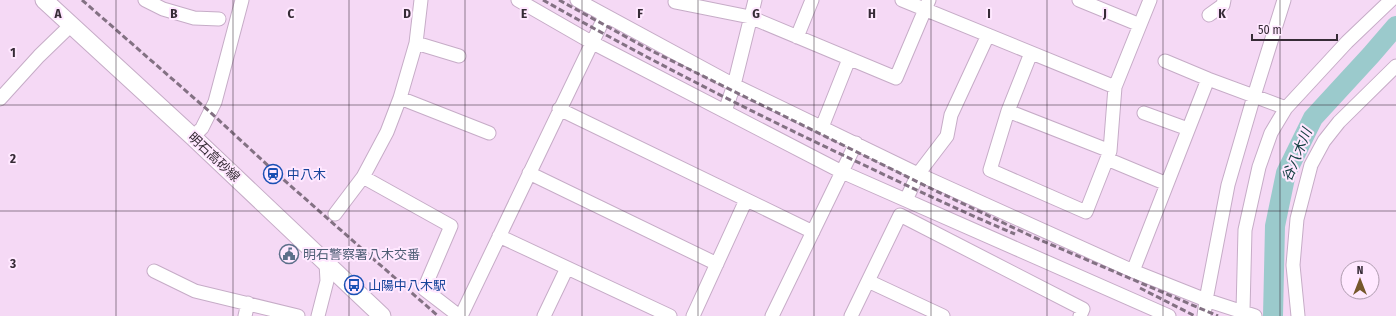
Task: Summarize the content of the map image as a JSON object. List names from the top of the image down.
{
  "streets": {
    "main road": ["明石高砂線"]
  },
  "water": ["谷八木川"],
  "places": {
    "station": ["中八木"],
    "public building": ["明石警察署八木交番"],
    "bus stop": ["山陽中八木駅"]
  },
  "scale_bar": "50 m",
  "north": "top",
  "grid": {
    "columns": [
      "A",
      "B",
      "C",
      "D",
      "E",
      "F",
      "G",
      "H",
      "I",
      "J",
      "K"
    ],
    "rows": ["1", "2", "3"]
  }
}
